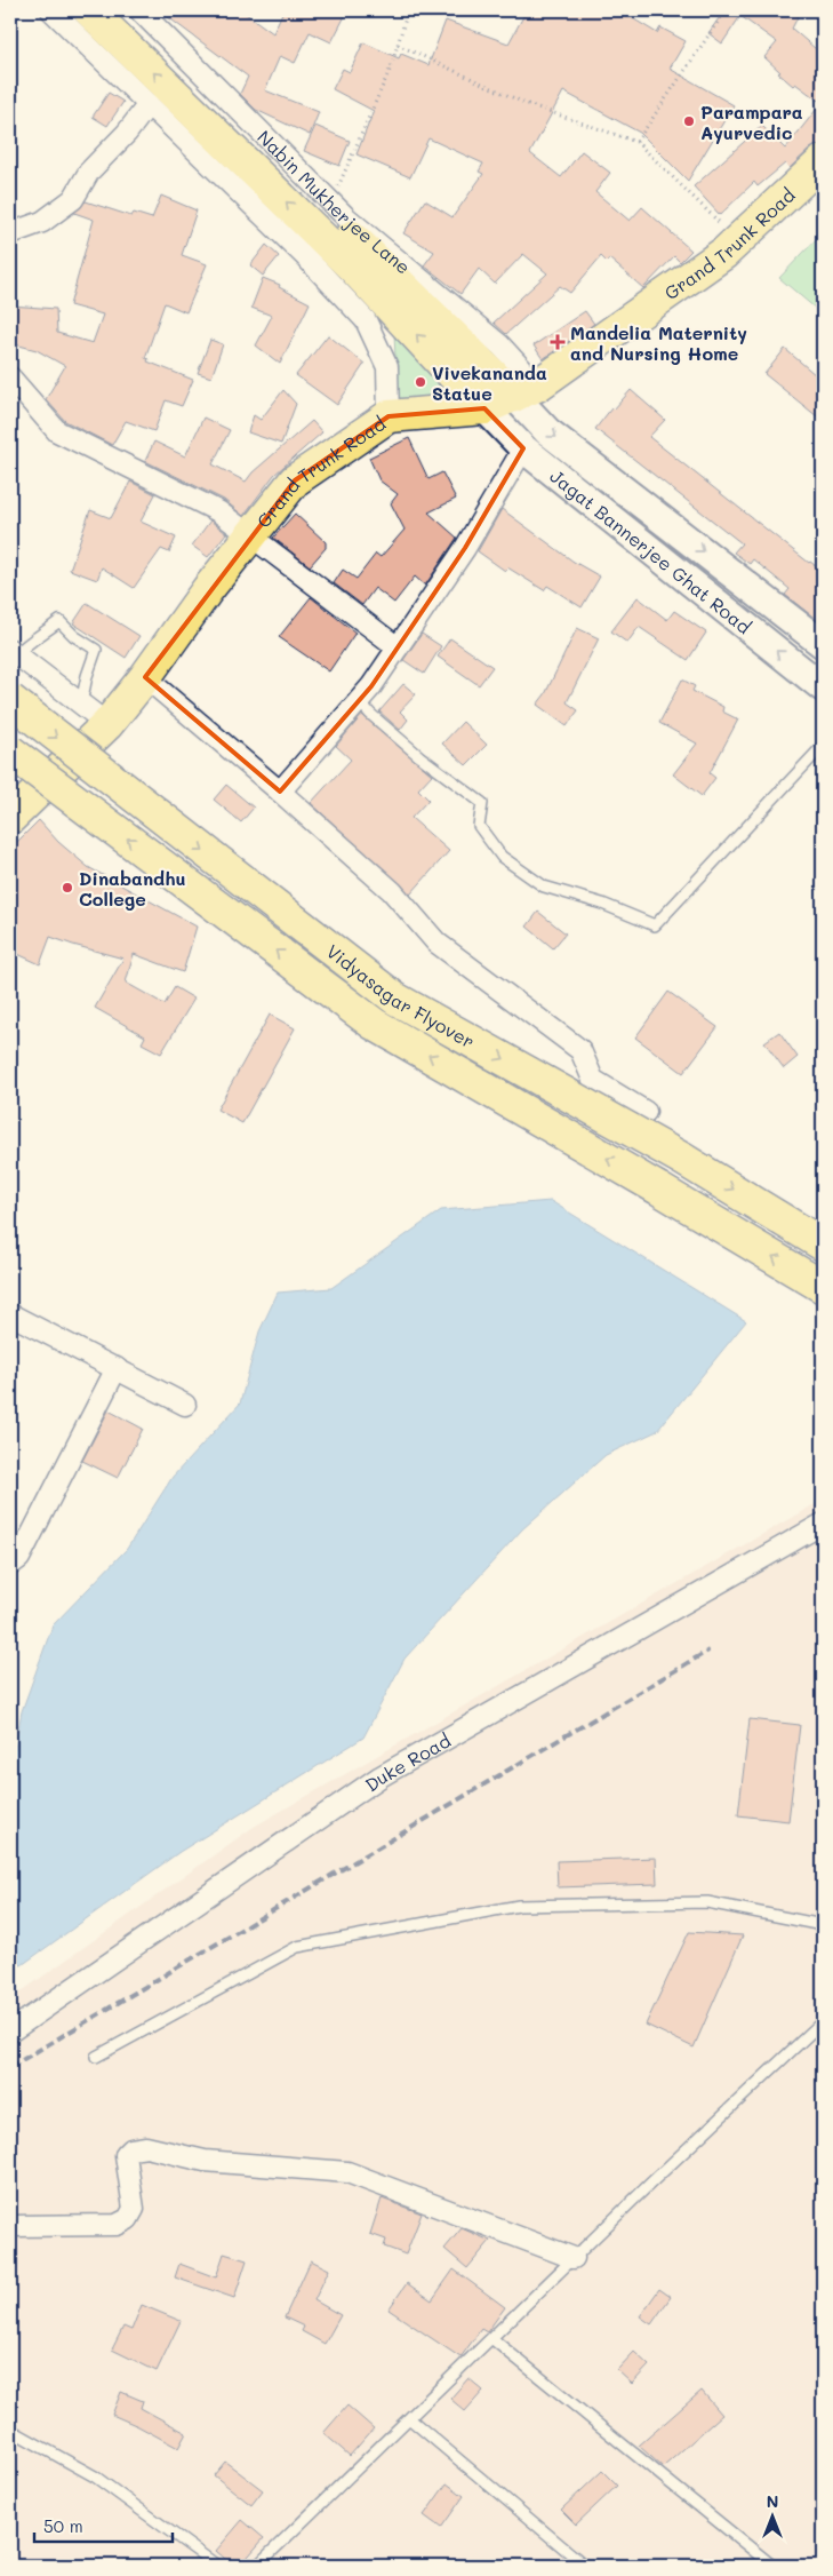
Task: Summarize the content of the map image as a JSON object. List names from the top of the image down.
{
  "streets": {
    "main road": ["Grand Trunk Road", "Jagat Bannerjee Ghat Road", "Vidyasagar Flyover"],
    "street": ["Nabin Mukherjee Lane", "Duke Road"]
  },
  "crossings": [
    ["Nabin Mukherjee Lane", "Grand Trunk Road"],
    ["Nabin Mukherjee Lane", "Jagat Bannerjee Ghat Road"],
    ["Grand Trunk Road", "Jagat Bannerjee Ghat Road"]
  ],
  "places": {
    "other": ["Parampara Ayurvedic", "Vivekananda Statue", "Dinabandhu College"],
    "health": ["Mandelia Maternity and Nursing Home"]
  },
  "scale_bar": "50 m",
  "north": "top"
}
